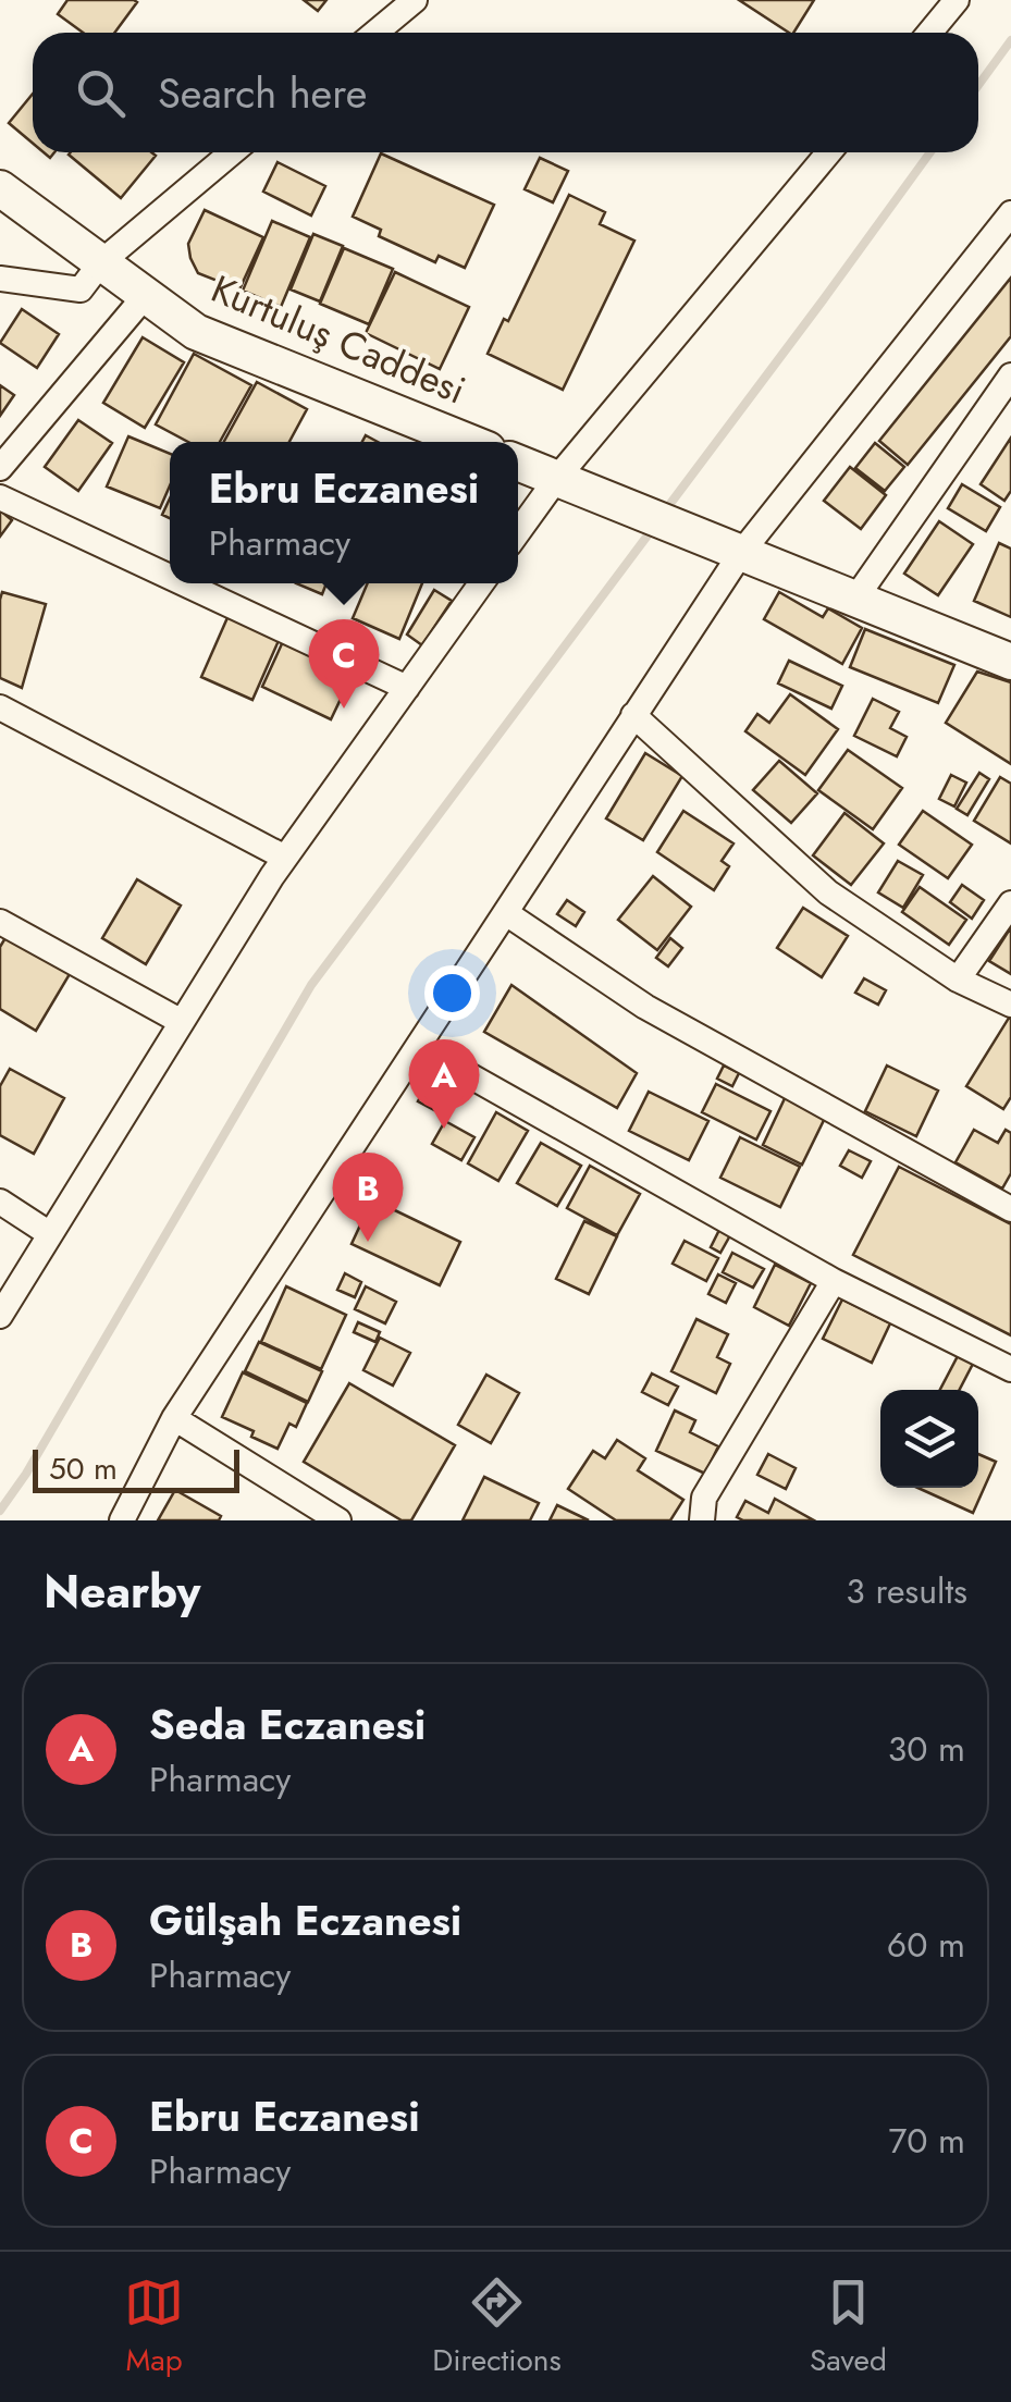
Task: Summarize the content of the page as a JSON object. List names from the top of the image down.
{
  "streets": {
    "main road": ["Kurtuluş Caddesi"]
  },
  "scale_bar": "50 m",
  "page": {
    "search": "Search here",
    "popup": ["Ebru Eczanesi", "Pharmacy"],
    "pins": ["C", "A", "B"],
    "scale": "50 m",
    "heading": ["Nearby", "3 results"],
    "list": [
      {
        "mark": "A",
        "name": "Seda Eczanesi",
        "note": "Pharmacy",
        "value": "30 m"
      },
      {
        "mark": "B",
        "name": "Gülşah Eczanesi",
        "note": "Pharmacy",
        "value": "60 m"
      },
      {
        "mark": "C",
        "name": "Ebru Eczanesi",
        "note": "Pharmacy",
        "value": "70 m"
      }
    ],
    "nav": ["Map", "Directions", "Saved"]
  }
}
